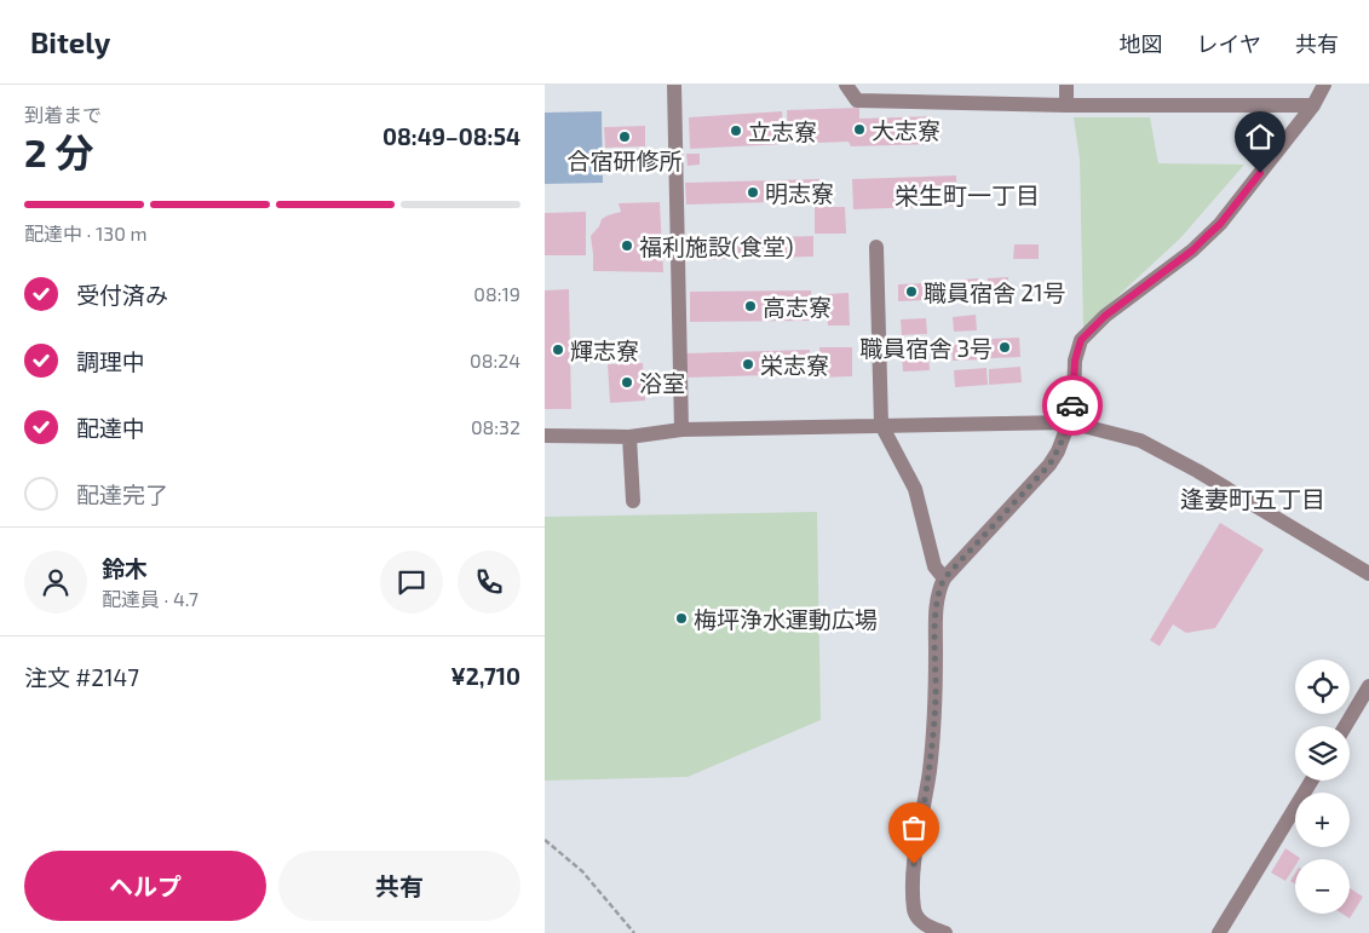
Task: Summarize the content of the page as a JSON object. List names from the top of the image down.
{
  "districts": ["栄生町一丁目", "逢妻町五丁目"],
  "places": [
    "大志寮",
    "立志寮",
    "合宿研修所",
    "明志寮",
    "福利施設(食堂)",
    "職員宿舎 21号",
    "高志寮",
    "職員宿舎 3号",
    "輝志寮",
    "栄志寮",
    "浴室",
    "梅坪浄水運動広場"
  ],
  "page": {
    "header": "Bitely",
    "nav": ["地図", "レイヤ", "共有"],
    "heading": ["2 分", "到着まで", "08:49–08:54"],
    "panel": [
      "鈴木",
      "配達員 · 4.7",
      "注文 #2147",
      "¥2,710"
    ],
    "bar": "配達中 · 130 m",
    "list": [
      ["受付済み", "08:19"],
      ["調理中", "08:24"],
      ["配達中", "08:32"],
      "配達完了"
    ],
    "map_buttons": ["+", "−"],
    "buttons": ["ヘルプ", "共有"]
  }
}
